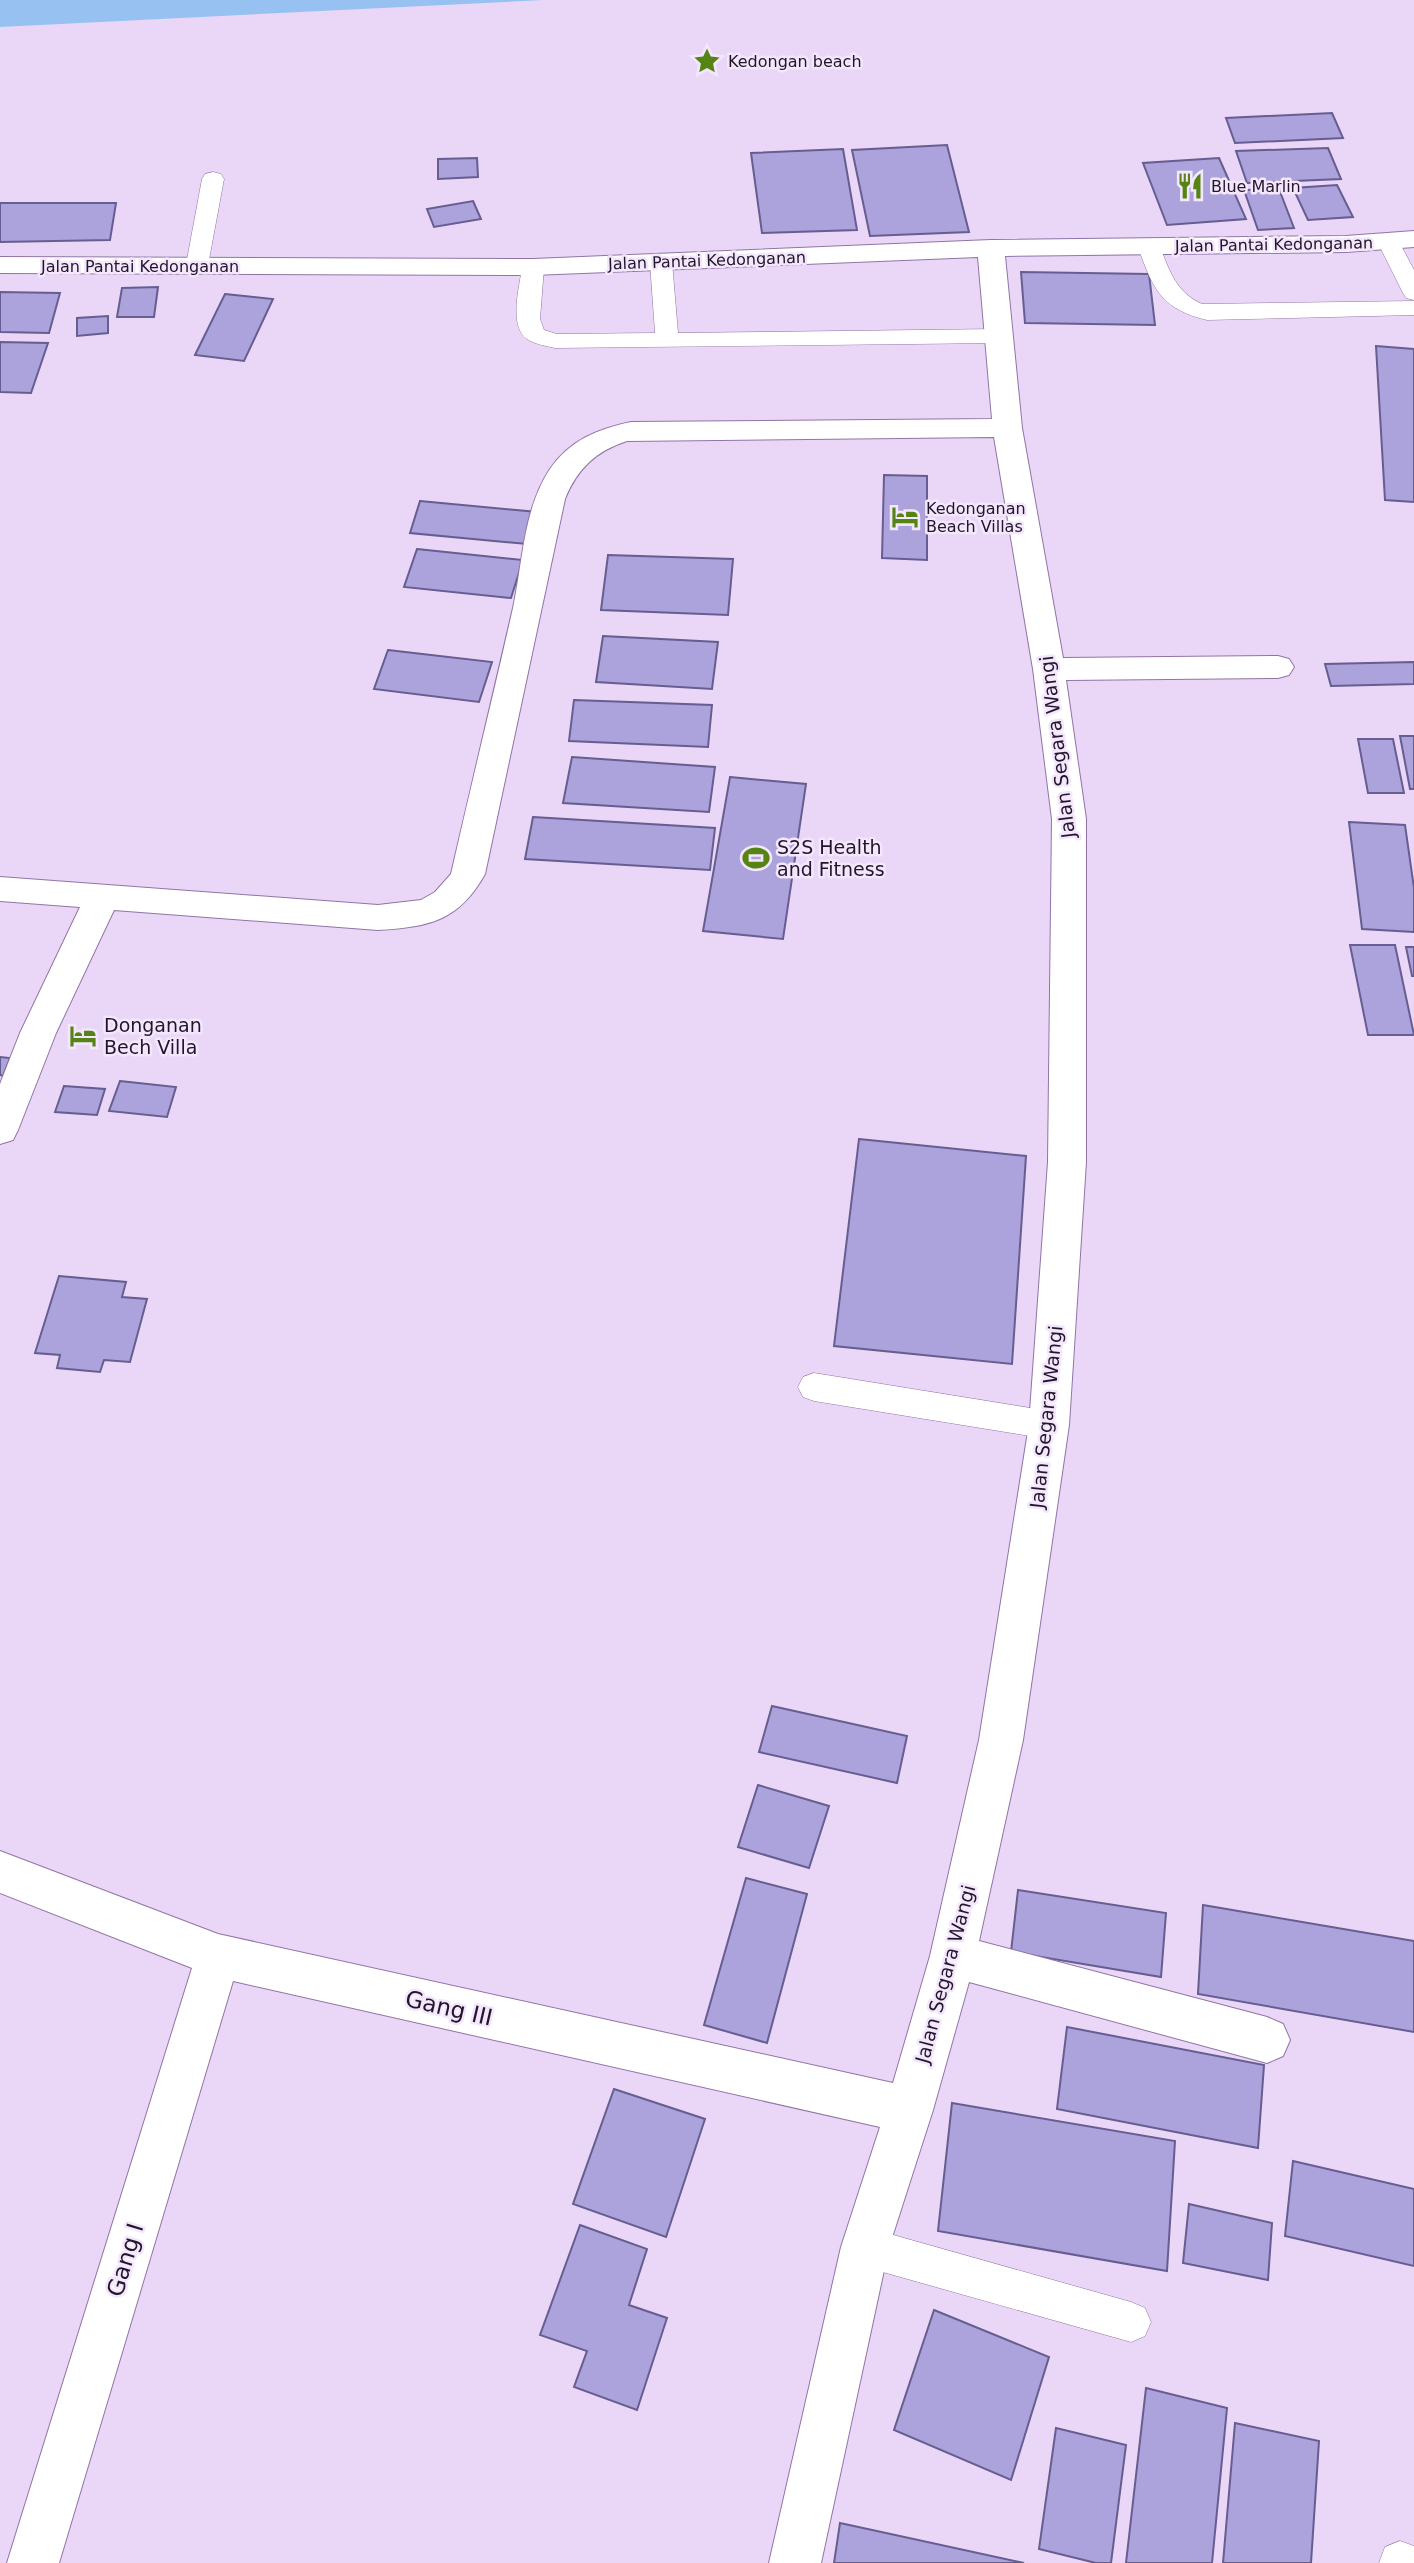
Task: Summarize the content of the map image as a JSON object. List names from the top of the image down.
{
  "streets": {
    "street": [
      "Jalan Pantai Kedonganan",
      "Jalan Segara Wangi",
      "Gang III",
      "Gang I"
    ]
  },
  "crossings": [
    ["Jalan Pantai Kedonganan", "Jalan Segara Wangi"],
    ["Jalan Segara Wangi", "Gang III"],
    ["Gang III", "Gang I"]
  ],
  "places": {
    "place": ["Kedongan beach"],
    "restaurant": ["Blue Marlin"],
    "hotel": ["Kedonganan Beach Villas", "Donganan Bech Villa"],
    "sports": ["S2S Health and Fitness"]
  }
}
